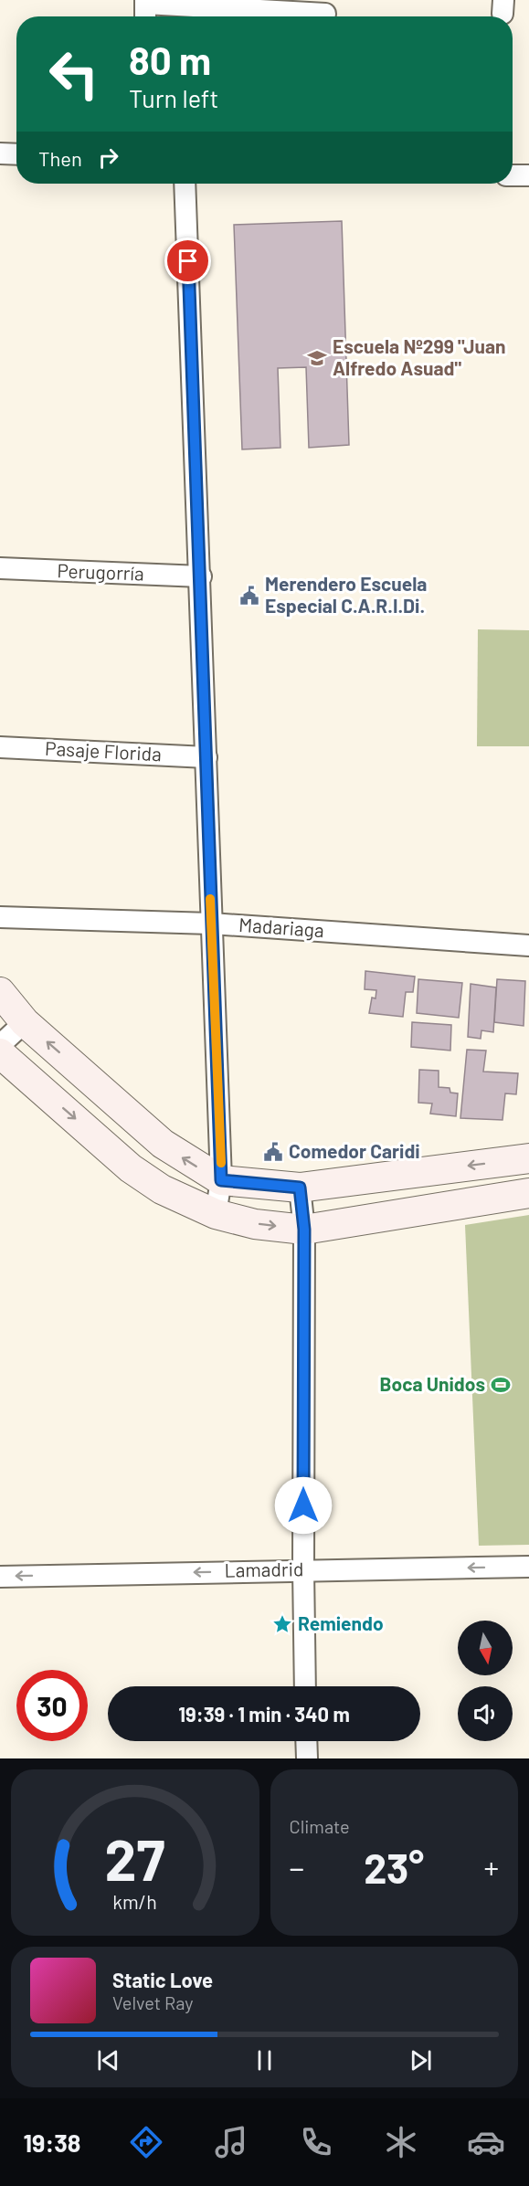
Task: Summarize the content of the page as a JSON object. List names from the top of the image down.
{
  "streets": {
    "street": [
      "Perugorría",
      "Pasaje Florida",
      "Madariaga",
      "Lamadrid"
    ]
  },
  "one_way": ["Lamadrid"],
  "places": {
    "school or university": ["Escuela Nº299 \"Juan Alfredo Asuad\""],
    "public building": ["Merendero Escuela Especial C.A.R.I.Di.", "Comedor Caridi"],
    "sports": ["Boca Unidos"],
    "place": ["Remiendo"]
  },
  "north": "bottom",
  "page": {
    "turn": ["80 m", "Turn left"],
    "then": "Then",
    "limit": "30",
    "trip": "19:39 · 1 min · 340 m",
    "tile": "Climate",
    "heat": ["−", "23°", "+"],
    "song": ["Static Love", "Velvet Ray"],
    "tabs": "19:38",
    "gauge": ["27", "km/h"]
  }
}
